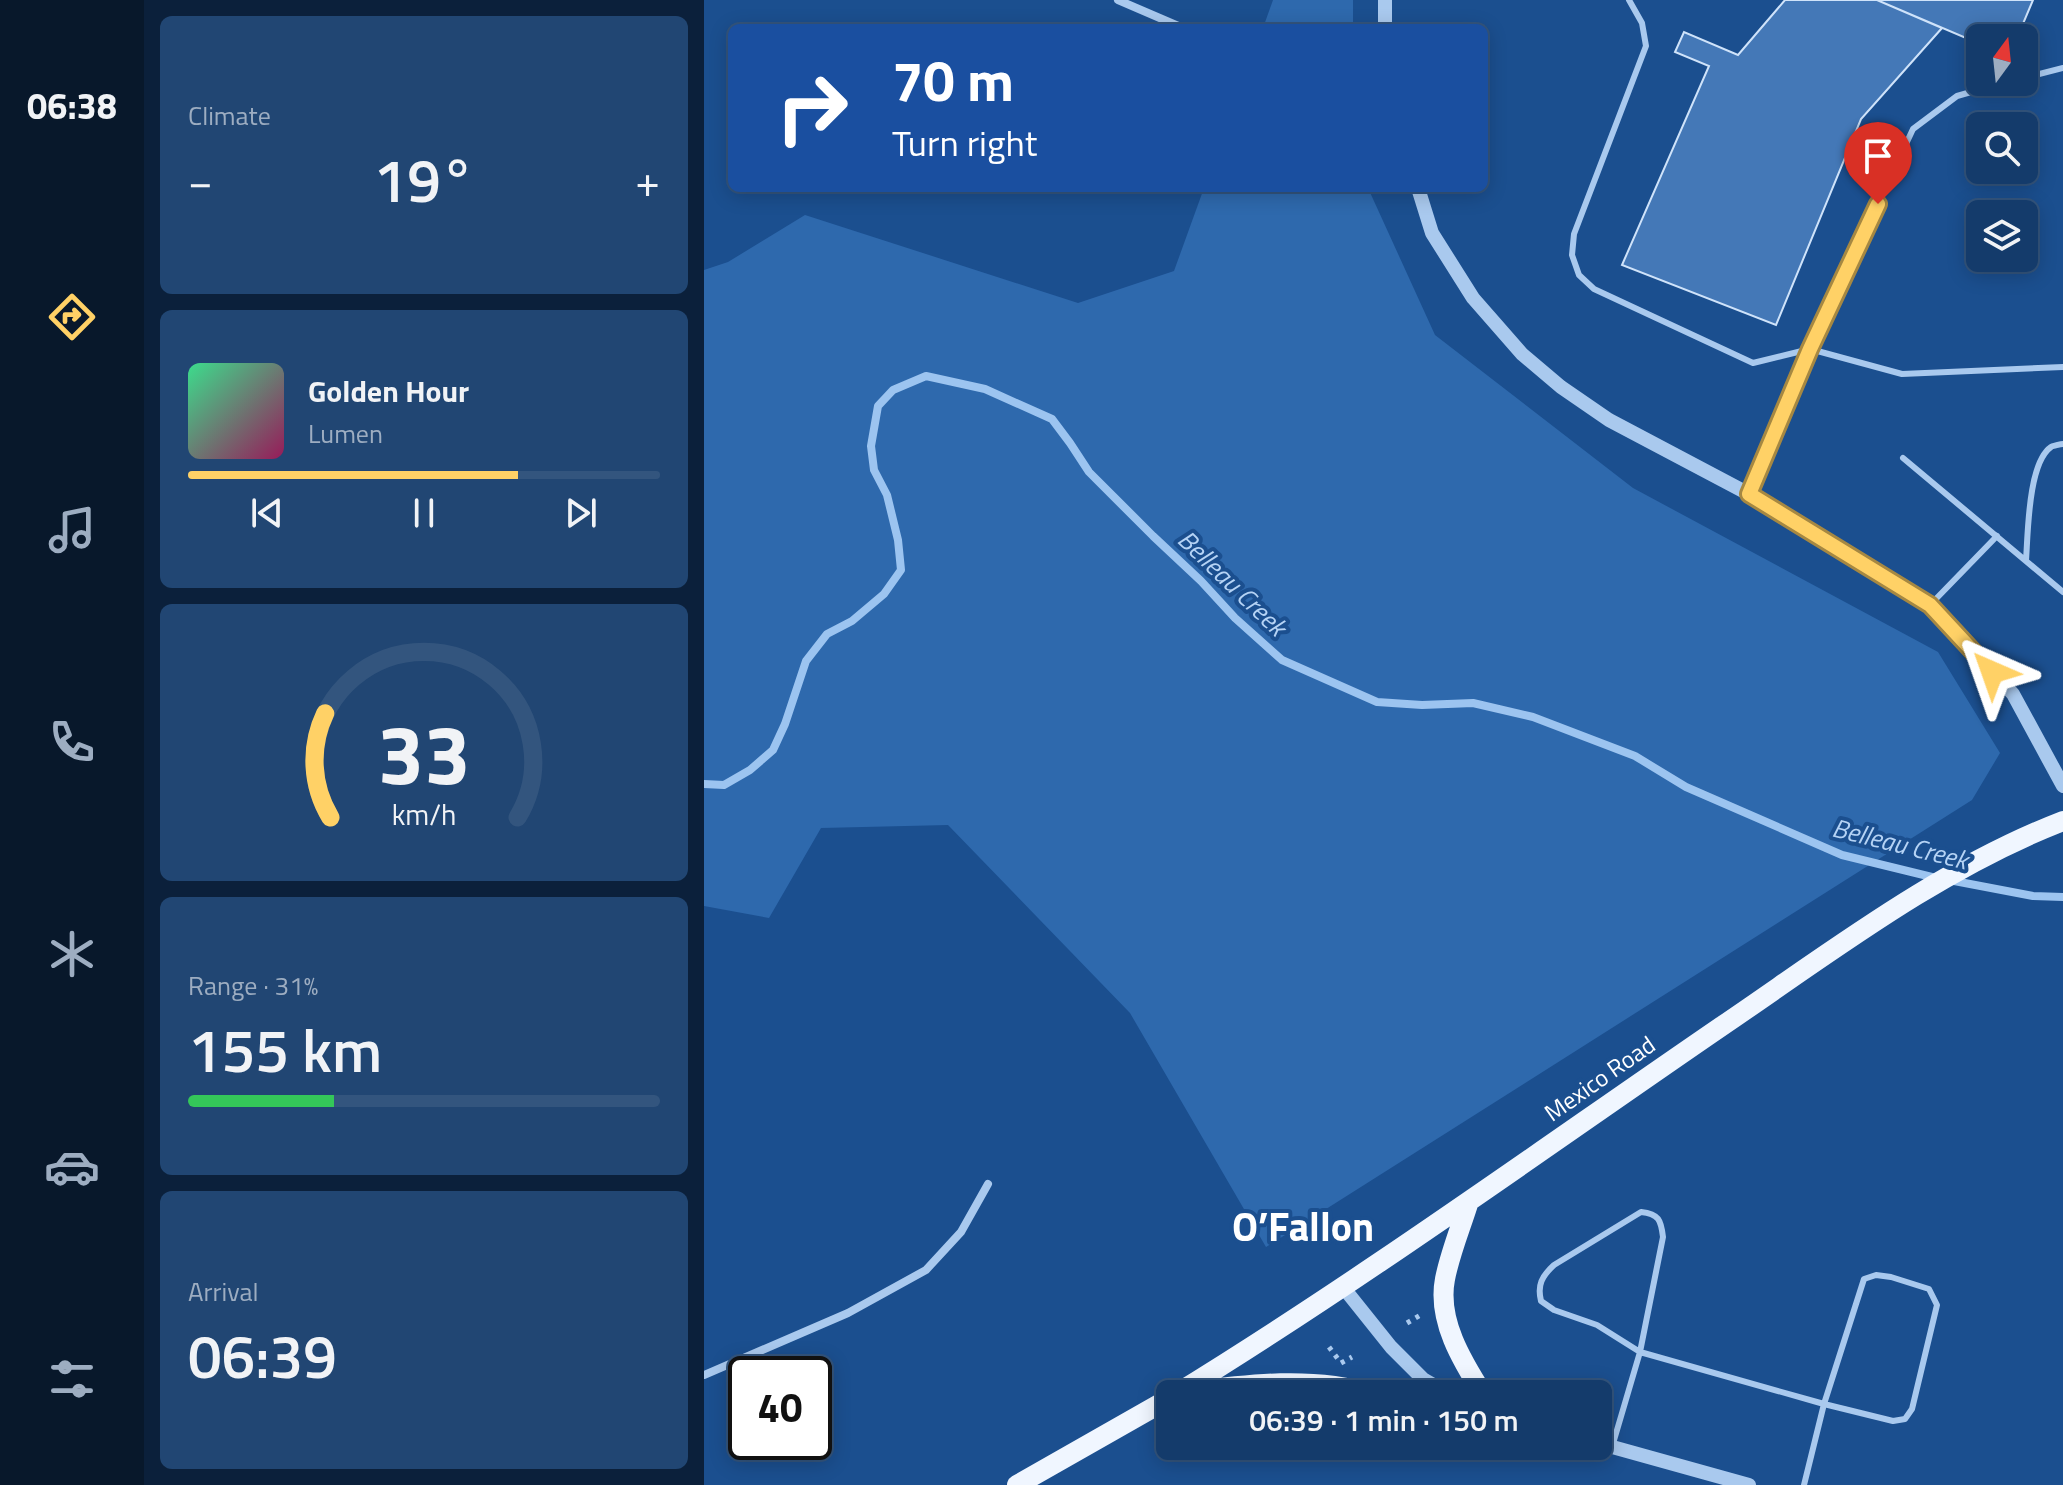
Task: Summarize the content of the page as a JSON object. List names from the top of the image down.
{
  "streets": {
    "main road": ["Mexico Road"]
  },
  "districts": ["O’Fallon"],
  "water": ["Belleau Creek"],
  "north": "top",
  "page": {
    "tabs": "06:38",
    "tile": [
      "Climate",
      ["Range · 31%", "155 km"],
      ["Arrival", "06:39"]
    ],
    "turn": ["70 m", "Turn right"],
    "heat": ["−", "19°", "+"],
    "song": ["Golden Hour", "Lumen"],
    "limit": "40",
    "trip": "06:39 · 1 min · 150 m",
    "gauge": ["33", "km/h"]
  }
}
